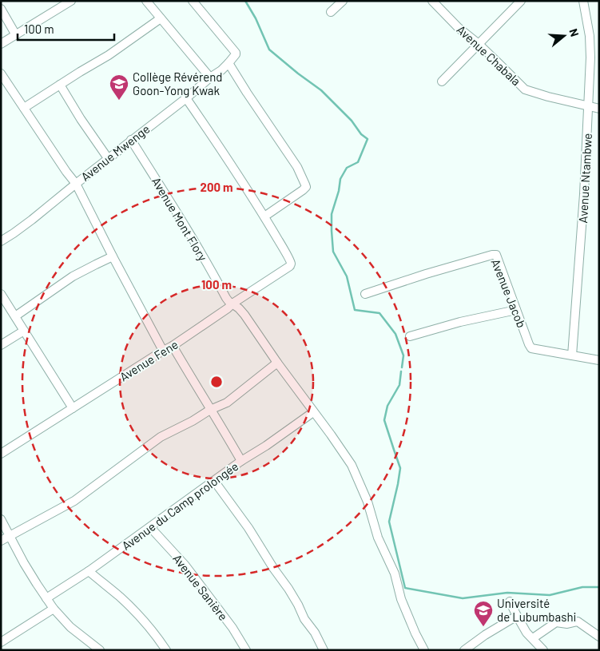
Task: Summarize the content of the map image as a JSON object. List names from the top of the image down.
{
  "streets": {
    "street": [
      "Avenue Chabala",
      "Avenue Mwenge",
      "Avenue Ntambwe",
      "Avenue Mont Flory",
      "Avenue Jacob",
      "Avenue Fene",
      "Avenue du Camp prolongée",
      "Avenue Sanière"
    ]
  },
  "crossings": [
    ["Avenue Chabala", "Avenue Ntambwe"],
    ["Avenue Mwenge", "Avenue Mont Flory"],
    ["Avenue Ntambwe", "Avenue Jacob"],
    ["Avenue Mont Flory", "Avenue Fene"],
    ["Avenue Mont Flory", "Avenue du Camp prolongée"],
    ["Avenue du Camp prolongée", "Avenue Sanière"]
  ],
  "places": {
    "school or university": ["Collège Révérend Goon-Yong Kwak", "Université de Lubumbashi"]
  },
  "scale_bar": "100 m",
  "north": "right",
  "rings": ["200 m", "100 m"]
}
